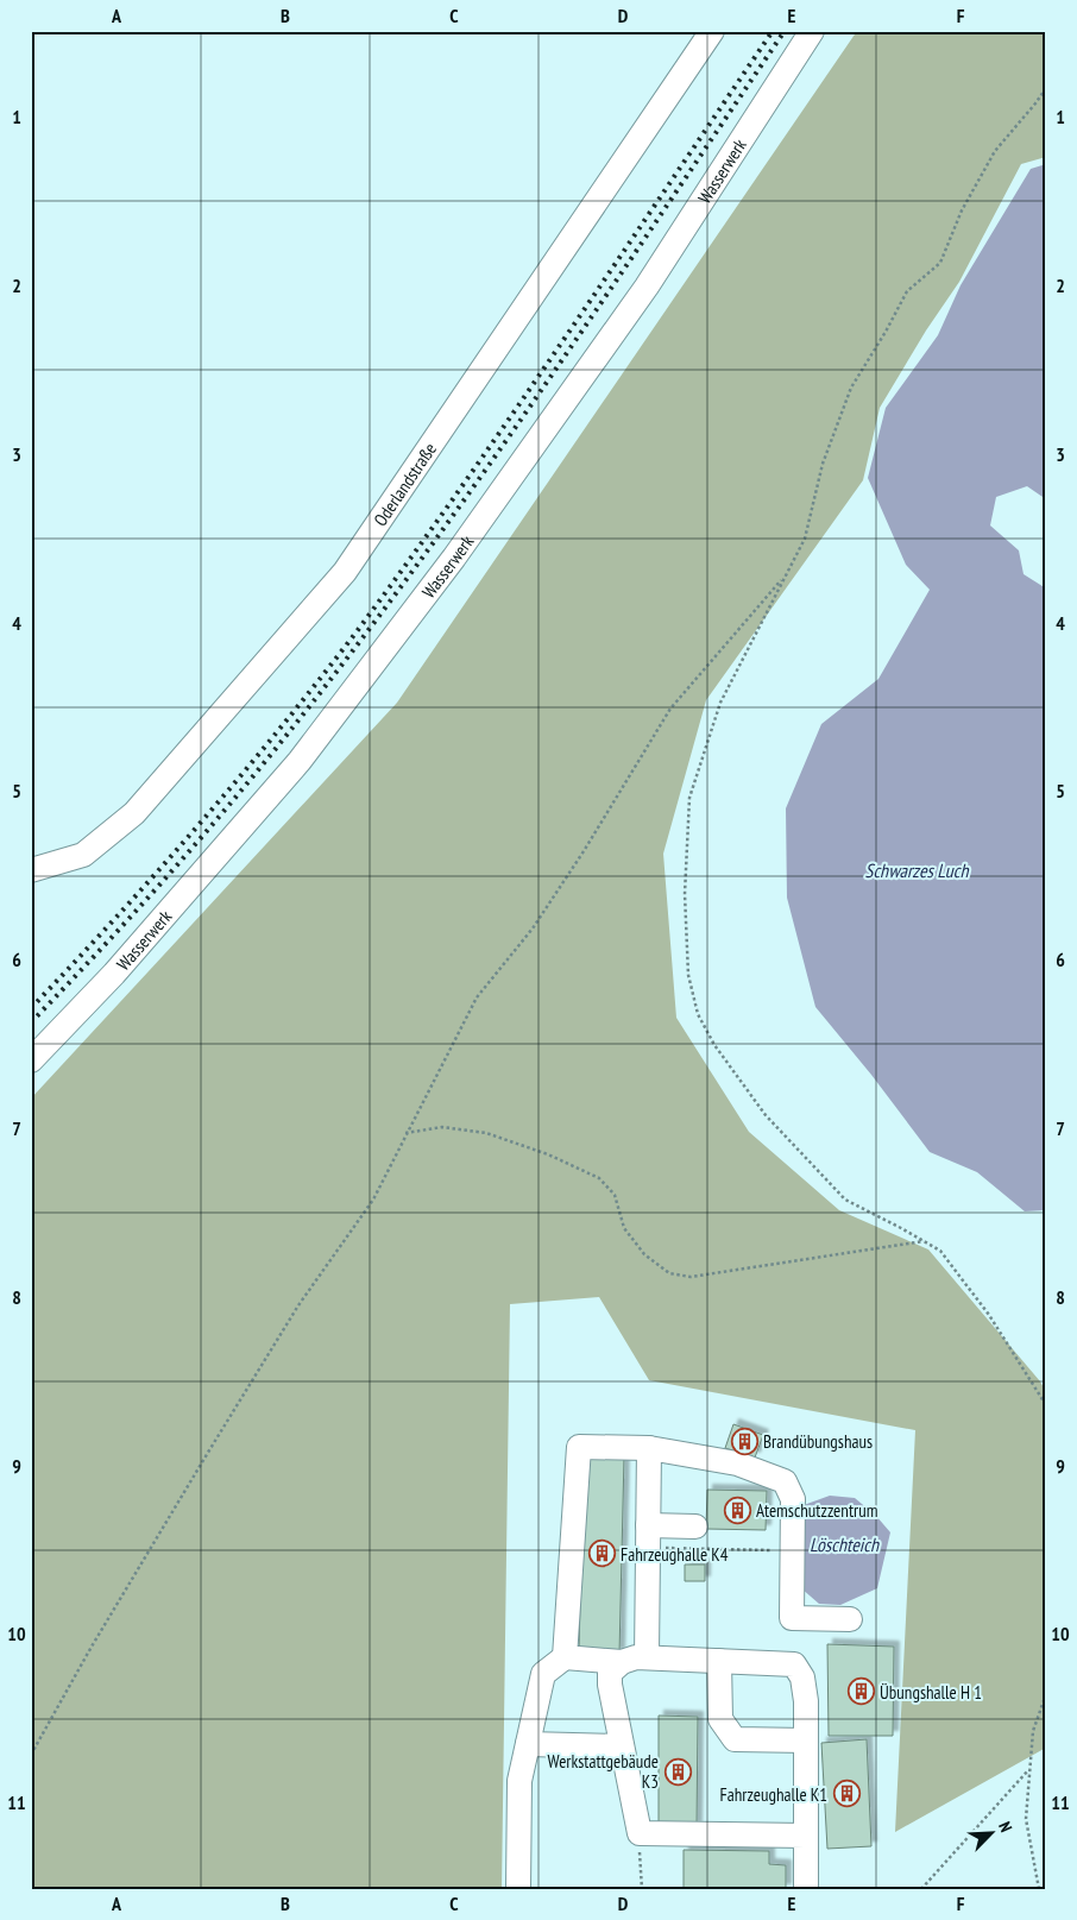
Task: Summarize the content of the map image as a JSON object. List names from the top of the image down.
{
  "streets": {
    "street": ["Wasserwerk", "Oderlandstraße"]
  },
  "water": ["Schwarzes Luch", "Löschteich"],
  "places": {
    "building": [
      "Brandübungshaus",
      "Atemschutzzentrum",
      "Fahrzeughalle K4",
      "Übungshalle H 1",
      "Werkstattgebäude K3",
      "Fahrzeughalle K1"
    ]
  },
  "north": "top right",
  "grid": {
    "columns": [
      "A",
      "B",
      "C",
      "D",
      "E",
      "F"
    ],
    "rows": [
      "1",
      "2",
      "3",
      "4",
      "5",
      "6",
      "7",
      "8",
      "9",
      "10",
      "11"
    ]
  }
}
